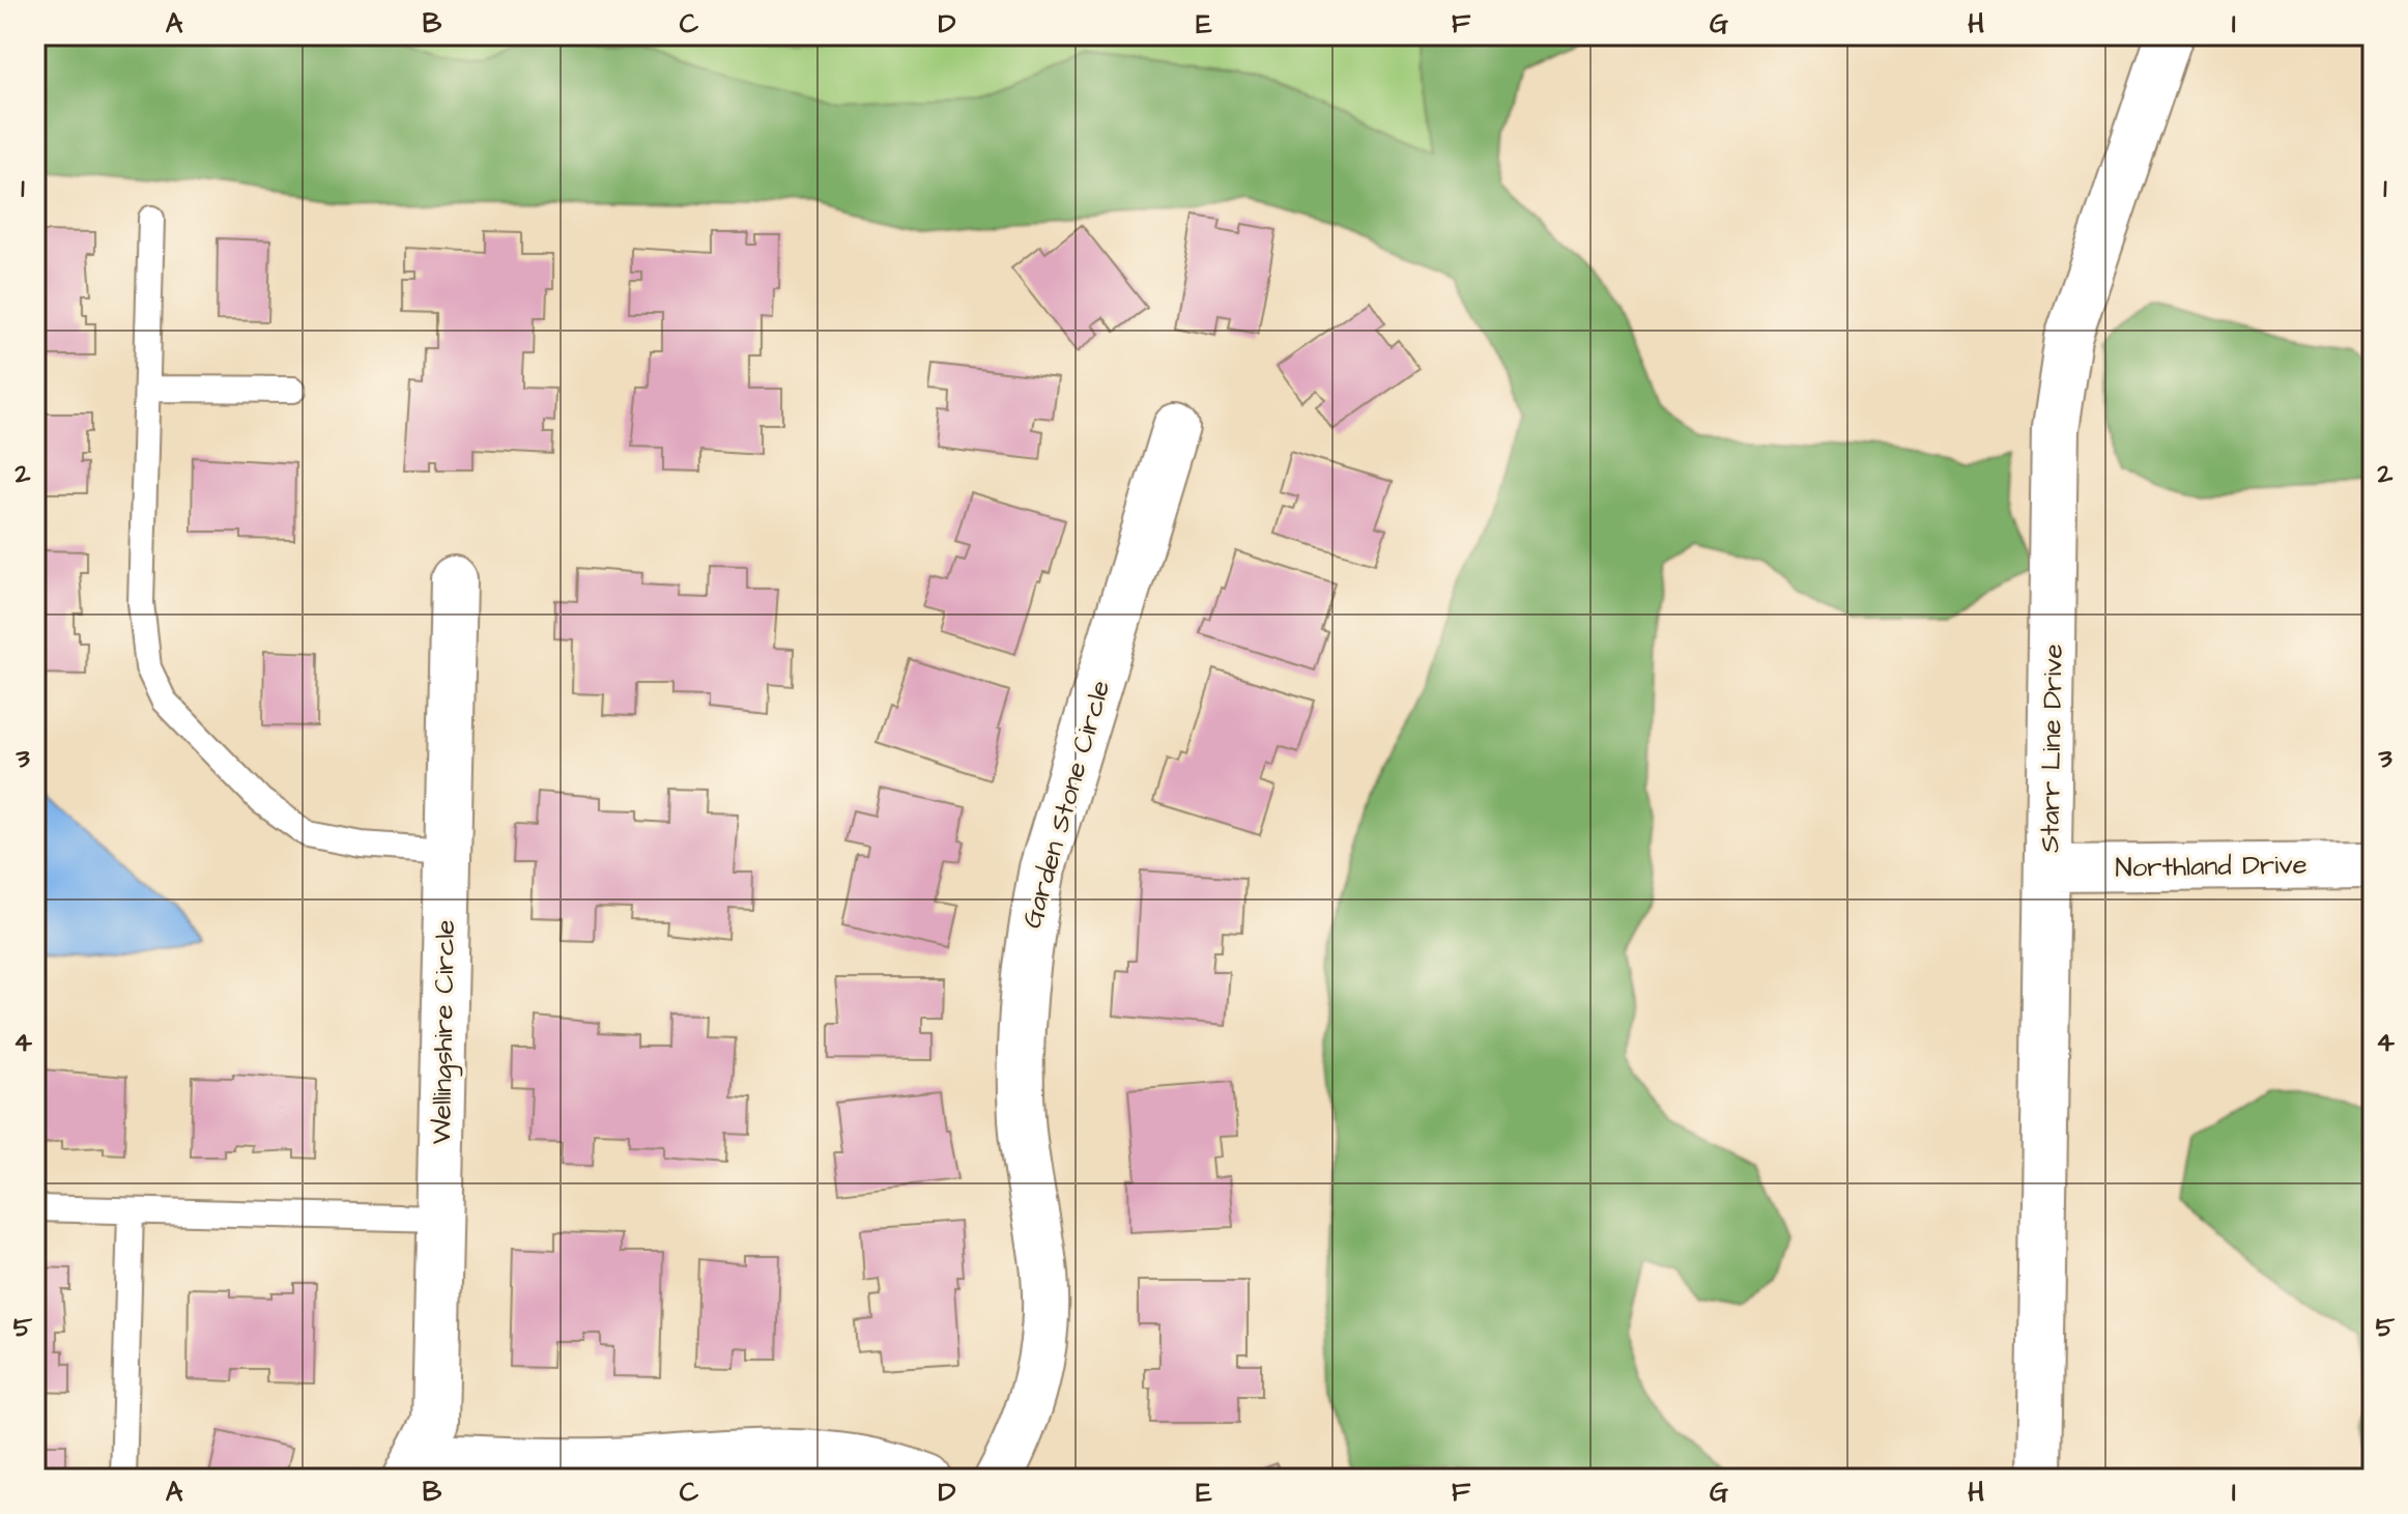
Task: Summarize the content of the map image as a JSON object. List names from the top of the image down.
{
  "streets": {
    "street": [
      "Starr Line Drive",
      "Garden Stone Circle",
      "Northland Drive",
      "Wellingshire Circle"
    ]
  },
  "crossings": [
    ["Starr Line Drive", "Northland Drive"]
  ],
  "grid": {
    "columns": [
      "A",
      "B",
      "C",
      "D",
      "E",
      "F",
      "G",
      "H",
      "I"
    ],
    "rows": [
      "1",
      "2",
      "3",
      "4",
      "5"
    ]
  }
}
